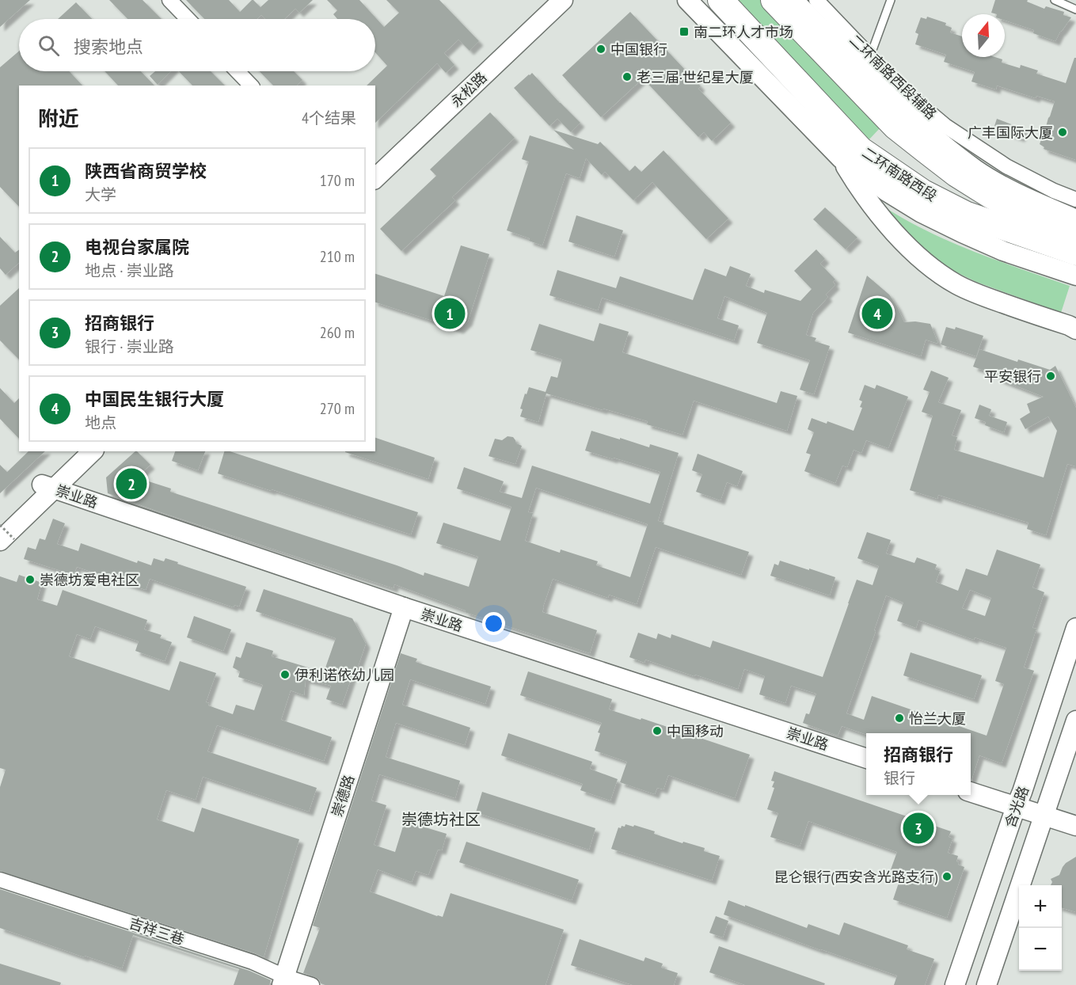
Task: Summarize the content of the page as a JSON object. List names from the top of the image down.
{
  "streets": {
    "highway": ["二环南路西段"],
    "street": [
      "二环南路西段辅路",
      "永松路",
      "崇业路",
      "崇德路",
      "含光路",
      "吉祥三巷"
    ]
  },
  "crossings": [
    ["崇业路", "崇德路"],
    ["崇德路", "吉祥三巷"]
  ],
  "districts": ["崇德坊社区"],
  "places": {
    "transit": ["南二环人才市场"],
    "other": [
      "中国银行",
      "老三届·世纪星大厦",
      "广丰国际大厦",
      "平安银行",
      "崇德坊爱电社区",
      "伊利诺依幼儿园",
      "怡兰大厦",
      "中国移动",
      "昆仑银行(西安含光路支行)"
    ]
  },
  "north": "top",
  "page": {
    "search": "搜索地点",
    "heading": ["附近", "4个结果"],
    "list": [
      {
        "mark": "1",
        "name": "陕西省商贸学校",
        "note": "大学",
        "value": "170 m"
      },
      {
        "mark": "2",
        "name": "电视台家属院",
        "note": "地点 · 崇业路",
        "value": "210 m"
      },
      {
        "mark": "3",
        "name": "招商银行",
        "note": "银行 · 崇业路",
        "value": "260 m"
      },
      {
        "mark": "4",
        "name": "中国民生银行大厦",
        "note": "地点",
        "value": "270 m"
      }
    ],
    "pins": [
      "1",
      "4",
      "2",
      "3"
    ],
    "popup": ["招商银行", "银行"],
    "map_buttons": ["+", "−"]
  }
}
